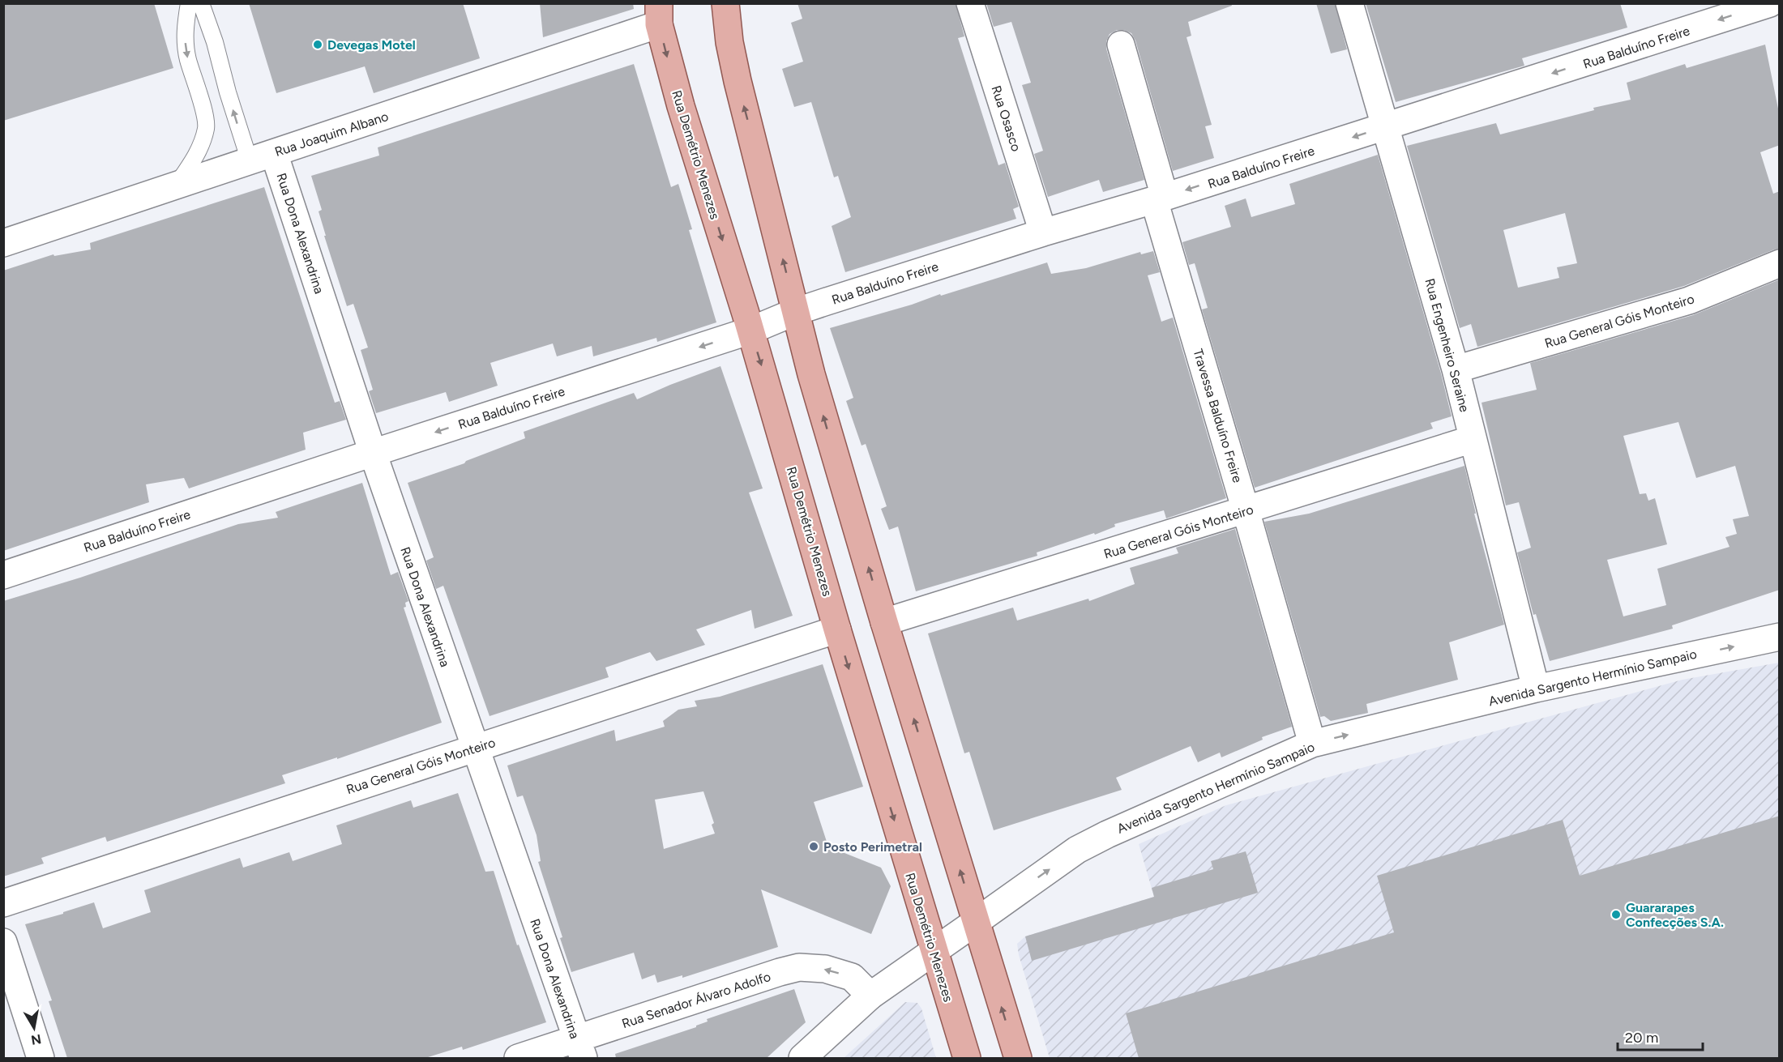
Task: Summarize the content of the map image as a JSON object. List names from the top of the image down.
{
  "streets": {
    "main road": ["Rua Demétrio Menezes"],
    "street": [
      "Rua Balduíno Freire",
      "Rua Osasco",
      "Rua Joaquim Albano",
      "Rua Dona Alexandrina",
      "Rua General Góis Monteiro",
      "Rua Engenheiro Seraine",
      "Travessa Balduíno Freire",
      "Avenida Sargento Hermínio Sampaio",
      "Rua Senador Álvaro Adolfo"
    ]
  },
  "crossings": [
    ["Rua Balduíno Freire", "Rua Osasco"],
    ["Rua Balduíno Freire", "Rua Demétrio Menezes"],
    ["Rua Balduíno Freire", "Rua Dona Alexandrina"],
    ["Rua Balduíno Freire", "Rua Engenheiro Seraine"],
    ["Rua Balduíno Freire", "Travessa Balduíno Freire"],
    ["Rua Joaquim Albano", "Rua Demétrio Menezes"],
    ["Rua Joaquim Albano", "Rua Dona Alexandrina"],
    ["Rua Demétrio Menezes", "Rua General Góis Monteiro"],
    ["Rua Demétrio Menezes", "Avenida Sargento Hermínio Sampaio"],
    ["Rua Dona Alexandrina", "Rua General Góis Monteiro"],
    ["Rua Dona Alexandrina", "Rua Senador Álvaro Adolfo"],
    ["Rua General Góis Monteiro", "Rua Engenheiro Seraine"],
    ["Rua General Góis Monteiro", "Travessa Balduíno Freire"],
    ["Rua Engenheiro Seraine", "Avenida Sargento Hermínio Sampaio"],
    ["Travessa Balduíno Freire", "Avenida Sargento Hermínio Sampaio"],
    ["Avenida Sargento Hermínio Sampaio", "Rua Senador Álvaro Adolfo"]
  ],
  "one_way": ["Rua Balduíno Freire", "Avenida Sargento Hermínio Sampaio", "Rua Senador Álvaro Adolfo"],
  "places": ["Devegas Motel", "Posto Perimetral", "Guararapes Confecções S.A."],
  "scale_bar": "20 m",
  "north": "bottom"
}
